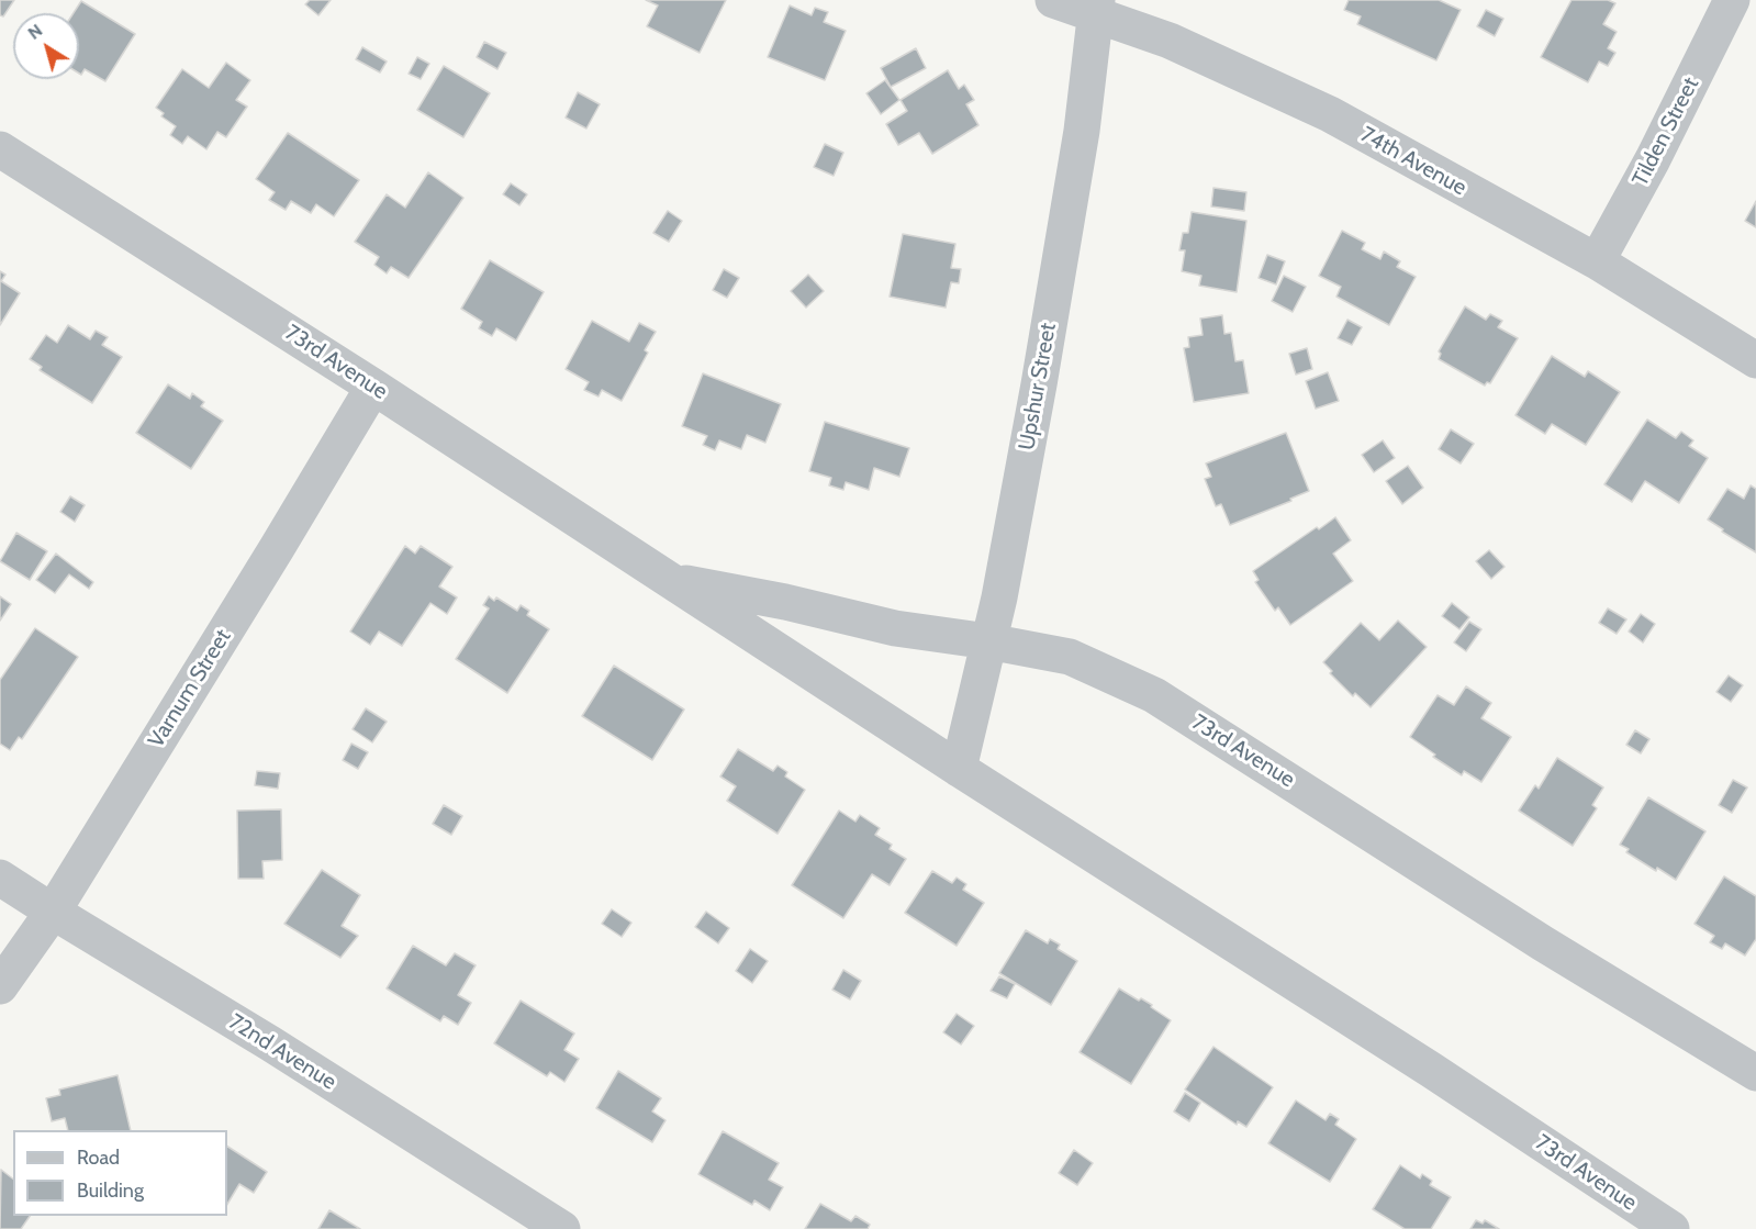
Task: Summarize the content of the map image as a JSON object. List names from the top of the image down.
{
  "streets": {
    "street": [
      "Tilden Street",
      "74th Avenue",
      "73rd Avenue",
      "Upshur Street",
      "Varnum Street",
      "72nd Avenue"
    ]
  },
  "crossings": [
    ["Tilden Street", "74th Avenue"],
    ["74th Avenue", "Upshur Street"],
    ["73rd Avenue", "Upshur Street"],
    ["73rd Avenue", "Varnum Street"],
    ["Varnum Street", "72nd Avenue"]
  ],
  "legend": ["Road", "Building"],
  "north": "top left"
}
